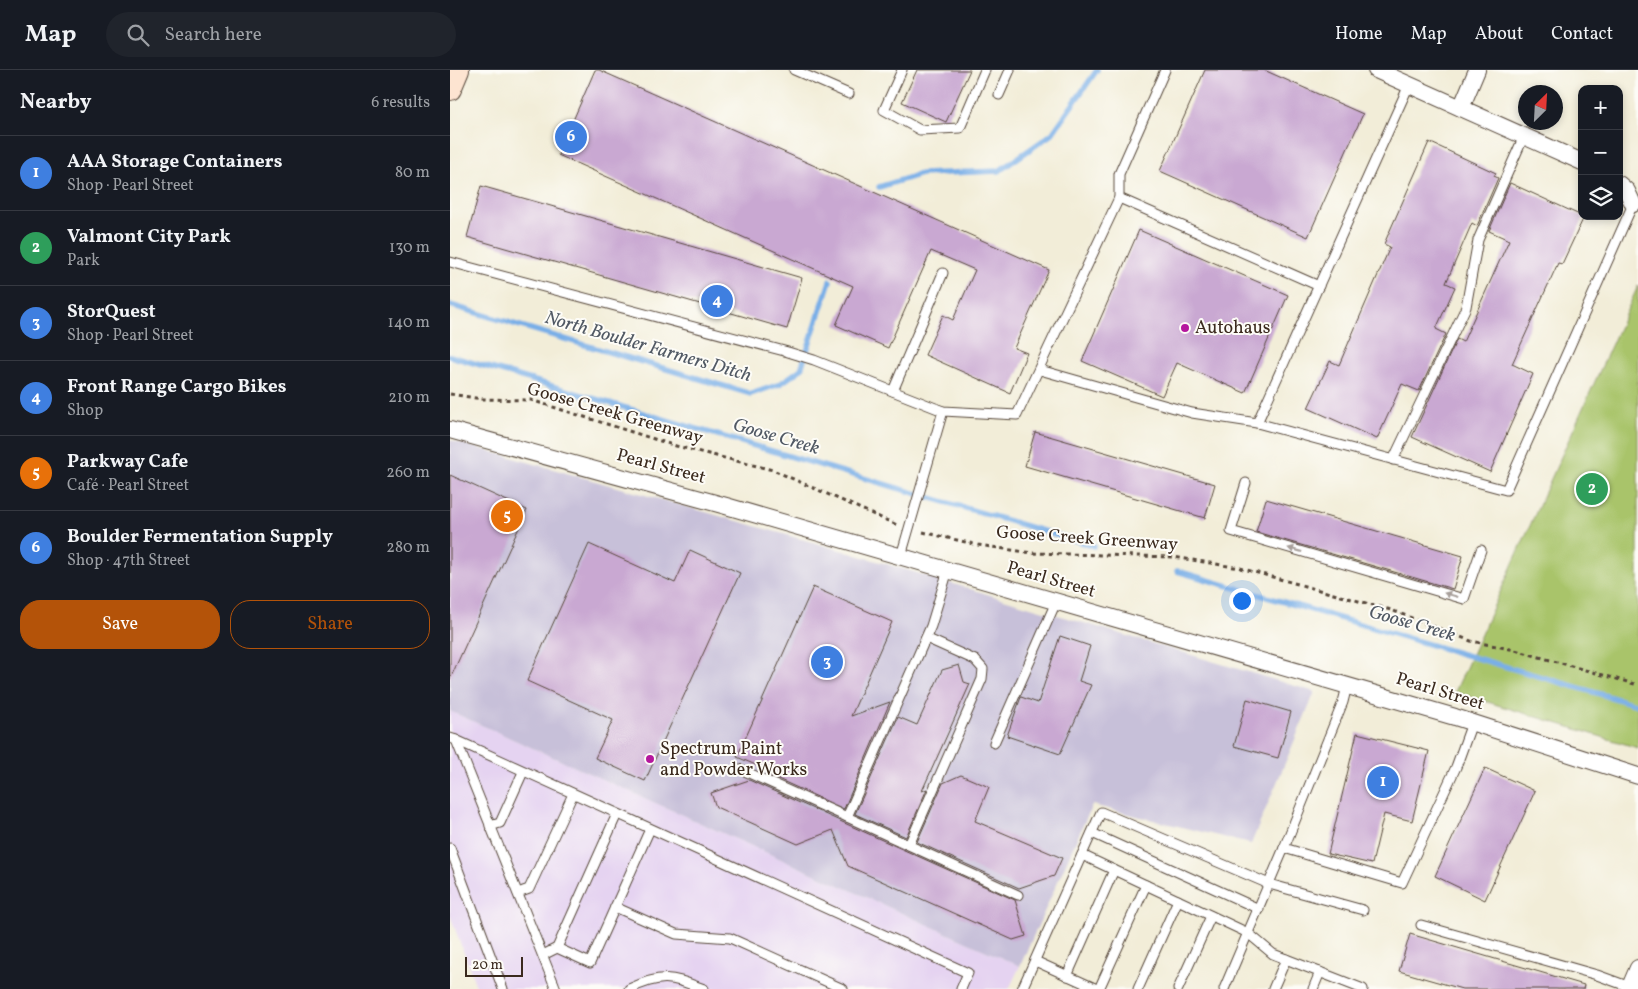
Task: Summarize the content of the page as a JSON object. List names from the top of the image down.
{
  "streets": {
    "street": ["Pearl Street"],
    "path": ["Goose Creek Greenway"]
  },
  "water": ["North Boulder Farmers Ditch", "Goose Creek"],
  "places": ["Autohaus", "Spectrum Paint and Powder Works"],
  "scale_bar": "20 m",
  "north": "top right",
  "page": {
    "header": "Map",
    "search": "Search here",
    "nav": [
      "Home",
      "Map",
      "About",
      "Contact"
    ],
    "heading": ["Nearby", "6 results"],
    "map_buttons": ["+", "−"],
    "pins": [
      "6",
      "4",
      "2",
      "5",
      "3",
      "1"
    ],
    "list": [
      {
        "mark": "1",
        "name": "AAA Storage Containers",
        "note": "Shop · Pearl Street",
        "value": "80 m"
      },
      {
        "mark": "2",
        "name": "Valmont City Park",
        "note": "Park",
        "value": "130 m"
      },
      {
        "mark": "3",
        "name": "StorQuest",
        "note": "Shop · Pearl Street",
        "value": "140 m"
      },
      {
        "mark": "4",
        "name": "Front Range Cargo Bikes",
        "note": "Shop",
        "value": "210 m"
      },
      {
        "mark": "5",
        "name": "Parkway Cafe",
        "note": "Café · Pearl Street",
        "value": "260 m"
      },
      {
        "mark": "6",
        "name": "Boulder Fermentation Supply",
        "note": "Shop · 47th Street",
        "value": "280 m"
      }
    ],
    "buttons": ["Save", "Share"],
    "scale": "20 m"
  }
}
